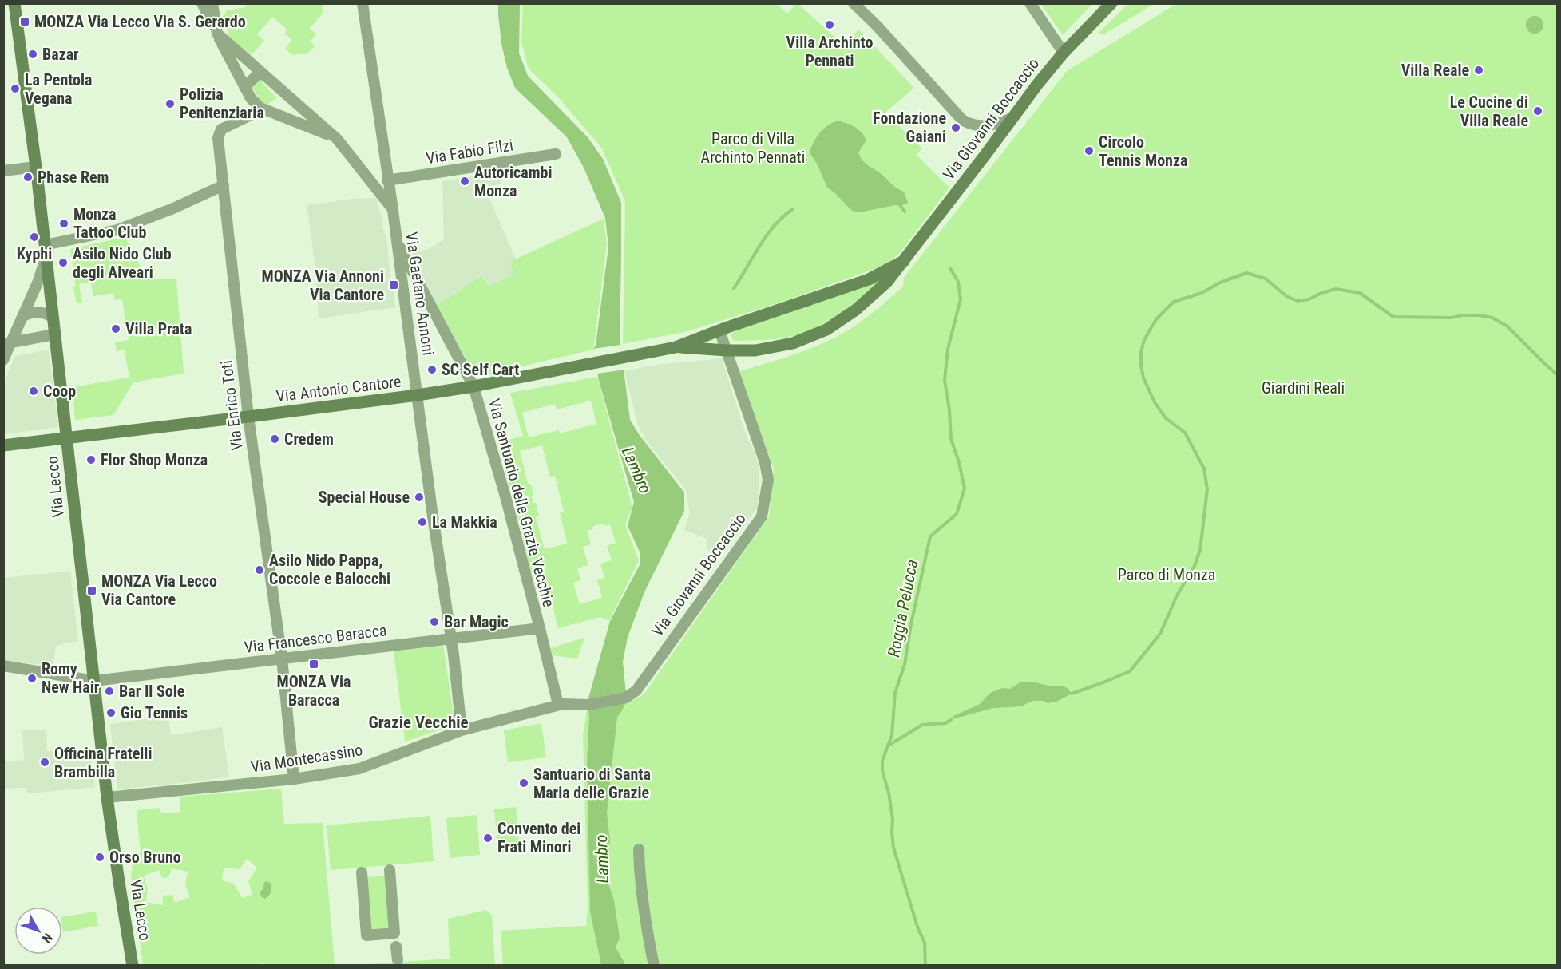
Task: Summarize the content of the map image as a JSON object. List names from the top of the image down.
{
  "streets": {
    "main road": ["Via Giovanni Boccaccio", "Via Antonio Cantore", "Via Lecco"],
    "street": [
      "Via Fabio Filzi",
      "Via Gaetano Annoni",
      "Via Enrico Toti",
      "Via Santuario delle Grazie Vecchie",
      "Via Francesco Baracca",
      "Via Montecassino"
    ]
  },
  "crossings": [
    ["Via Giovanni Boccaccio", "Via Antonio Cantore"],
    ["Via Giovanni Boccaccio", "Via Montecassino"],
    ["Via Fabio Filzi", "Via Gaetano Annoni"],
    ["Via Gaetano Annoni", "Via Antonio Cantore"],
    ["Via Gaetano Annoni", "Via Santuario delle Grazie Vecchie"],
    ["Via Gaetano Annoni", "Via Francesco Baracca"],
    ["Via Gaetano Annoni", "Via Montecassino"],
    ["Via Antonio Cantore", "Via Enrico Toti"],
    ["Via Antonio Cantore", "Via Lecco"],
    ["Via Antonio Cantore", "Via Santuario delle Grazie Vecchie"],
    ["Via Enrico Toti", "Via Francesco Baracca"],
    ["Via Enrico Toti", "Via Montecassino"],
    ["Via Lecco", "Via Francesco Baracca"],
    ["Via Lecco", "Via Montecassino"],
    ["Via Santuario delle Grazie Vecchie", "Via Francesco Baracca"],
    ["Via Santuario delle Grazie Vecchie", "Via Montecassino"]
  ],
  "districts": ["Grazie Vecchie"],
  "water": ["Lambro", "Roggia Pelucca"],
  "parks": ["Parco di Villa Archinto Pennati", "Giardini Reali", "Parco di Monza"],
  "places": {
    "transit": [
      "MONZA Via Lecco Via S. Gerardo",
      "MONZA Via Annoni Via Cantore",
      "MONZA Via Lecco Via Cantore",
      "MONZA Via Baracca"
    ],
    "other": [
      "Villa Archinto Pennati",
      "Bazar",
      "Villa Reale",
      "La Pentola Vegana",
      "Polizia Penitenziaria",
      "Le Cucine di Villa Reale",
      "Fondazione Gaiani",
      "Circolo Tennis Monza",
      "Phase Rem",
      "Autoricambi Monza",
      "Monza Tattoo Club",
      "Kyphi",
      "Asilo Nido Club degli Alveari",
      "Villa Prata",
      "SC Self Cart",
      "Coop",
      "Credem",
      "Flor Shop Monza",
      "Special House",
      "La Makkia",
      "Asilo Nido Pappa, Coccole e Balocchi",
      "Bar Magic",
      "Romy New Hair",
      "Bar Il Sole",
      "Gio Tennis",
      "Officina Fratelli Brambilla",
      "Santuario di Santa Maria delle Grazie",
      "Convento dei Frati Minori",
      "Orso Bruno"
    ]
  },
  "north": "bottom right"
}
